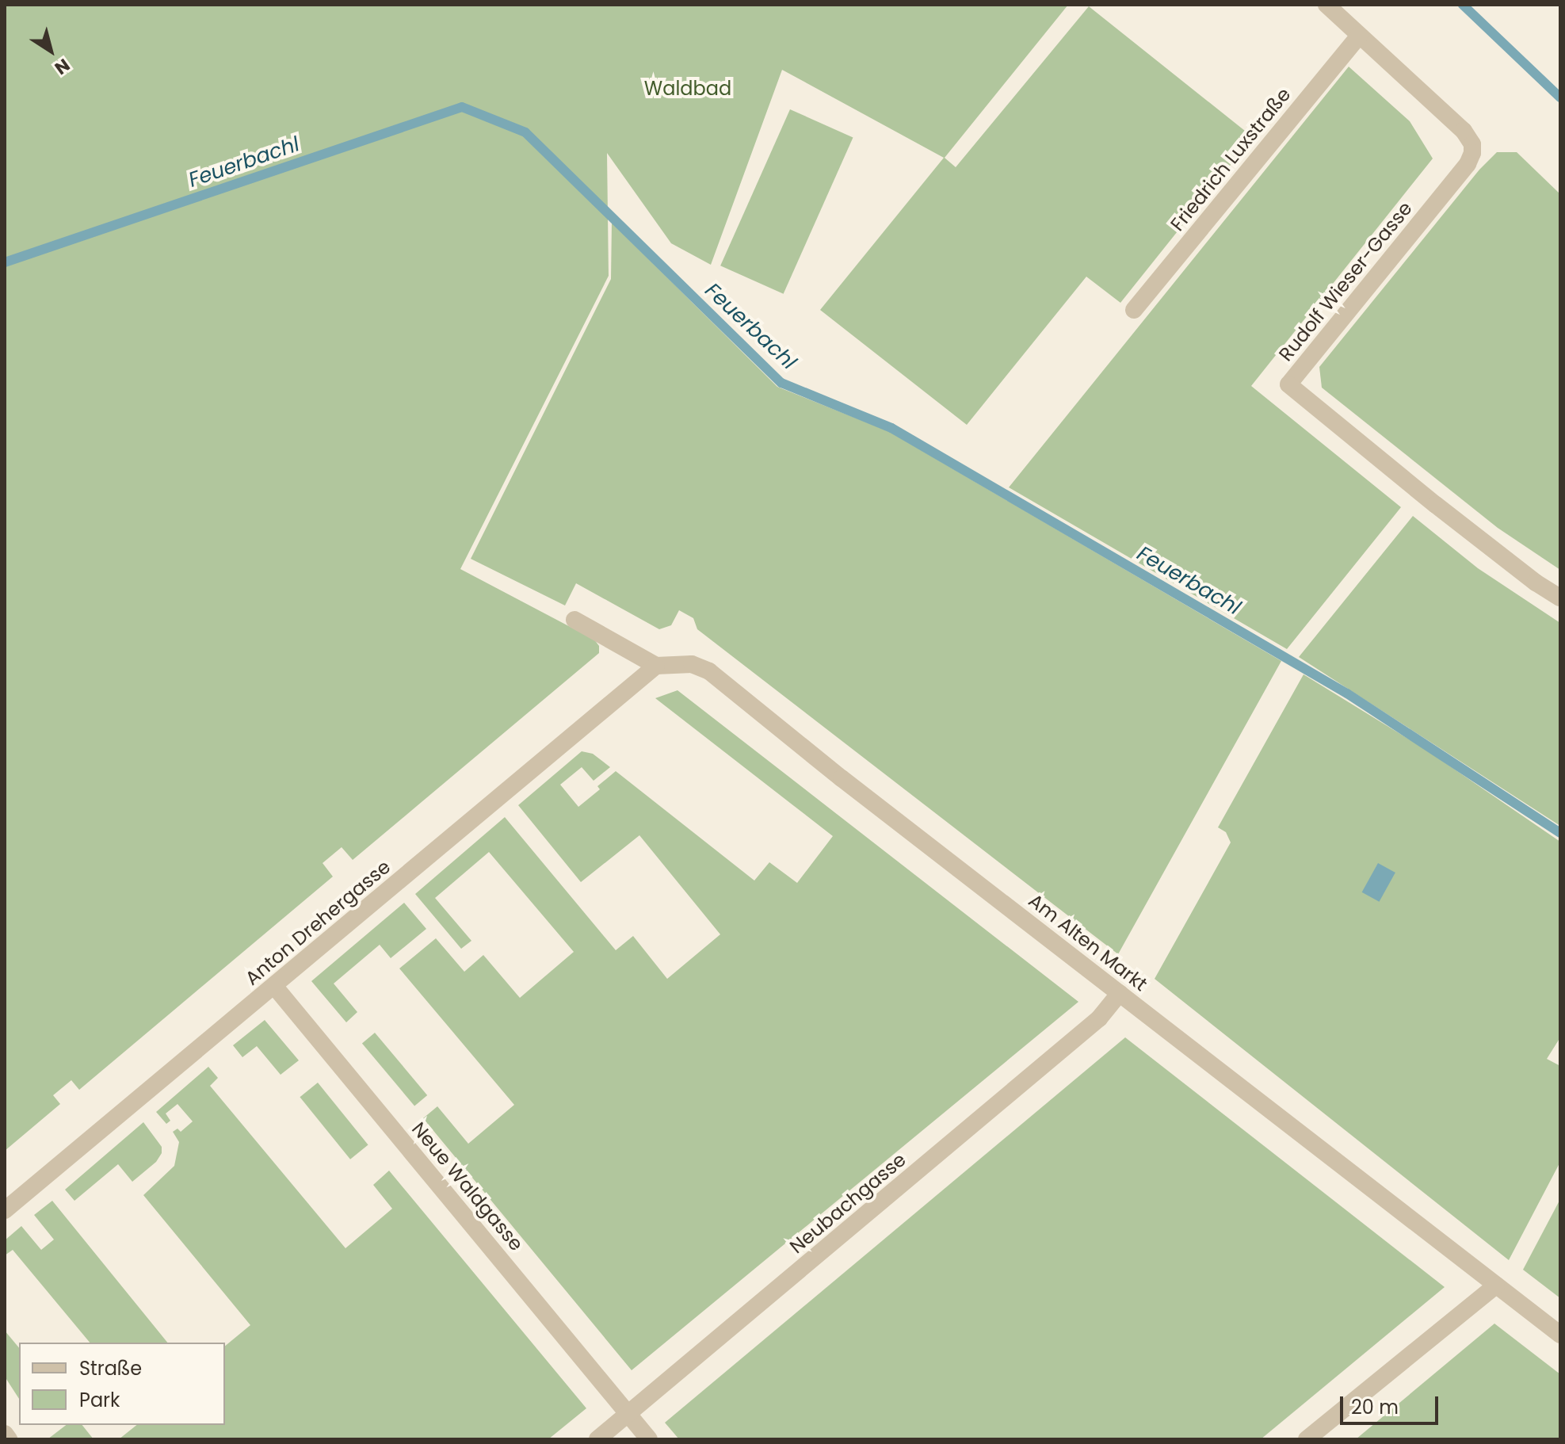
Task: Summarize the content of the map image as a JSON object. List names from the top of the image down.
{
  "streets": {
    "street": [
      "Friedrich Luxstraße",
      "Rudolf Wieser-Gasse",
      "Anton Drehergasse",
      "Am Alten Markt",
      "Neue Waldgasse",
      "Neubachgasse"
    ]
  },
  "crossings": [
    ["Friedrich Luxstraße", "Rudolf Wieser-Gasse"],
    ["Anton Drehergasse", "Am Alten Markt"],
    ["Anton Drehergasse", "Neue Waldgasse"],
    ["Am Alten Markt", "Neubachgasse"],
    ["Neue Waldgasse", "Neubachgasse"]
  ],
  "water": ["Feuerbachl"],
  "parks": ["Waldbad"],
  "legend": ["Straße", "Park"],
  "scale_bar": "20 m",
  "north": "bottom right"
}
